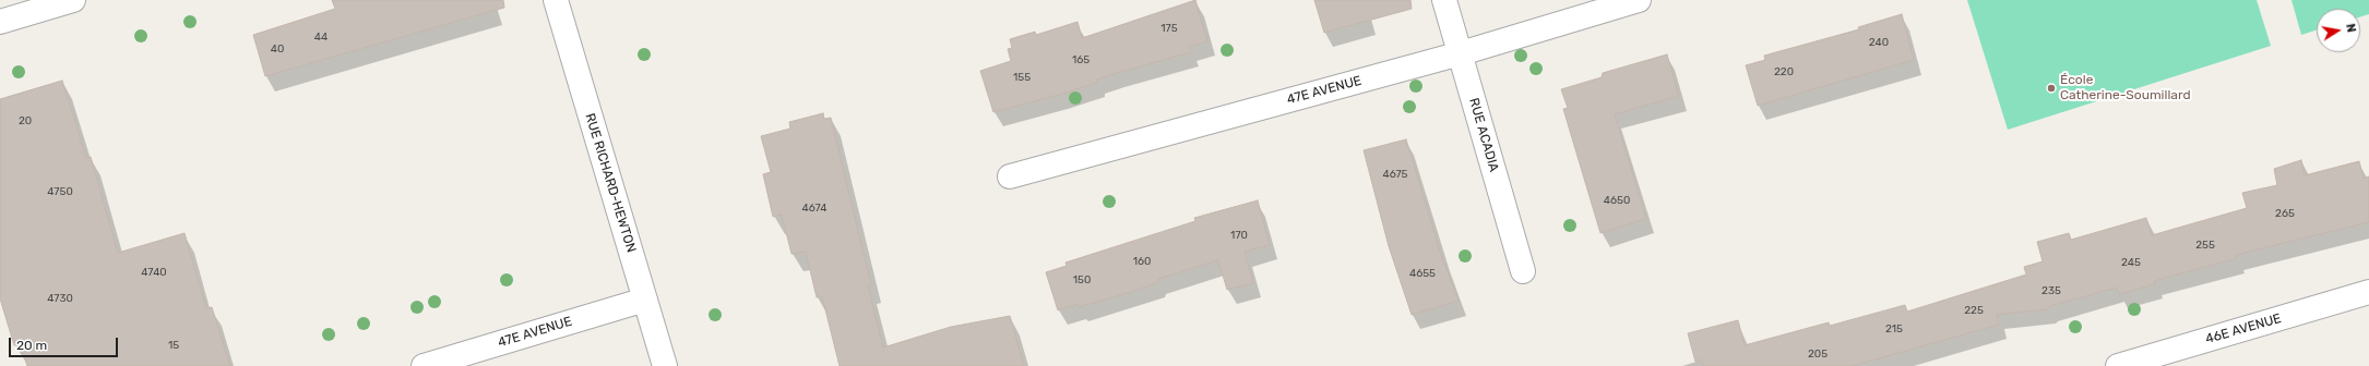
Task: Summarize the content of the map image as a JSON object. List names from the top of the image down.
{
  "streets": {
    "street": [
      "47E AVENUE",
      "RUE ACADIA",
      "RUE RICHARD-HEWTON",
      "46E AVENUE"
    ]
  },
  "crossings": [
    ["47E AVENUE", "RUE ACADIA"],
    ["47E AVENUE", "RUE RICHARD-HEWTON"]
  ],
  "places": ["École Catherine-Soumillard"],
  "house_numbers": [
    "175",
    "44",
    "240",
    "40",
    "165",
    "220",
    "155",
    "20",
    "4675",
    "4750",
    "4650",
    "4674",
    "265",
    "170",
    "255",
    "160",
    "245",
    "4740",
    "4655",
    "150",
    "235",
    "4730",
    "225",
    "215",
    "15",
    "205"
  ],
  "scale_bar": "20 m",
  "north": "right"
}
